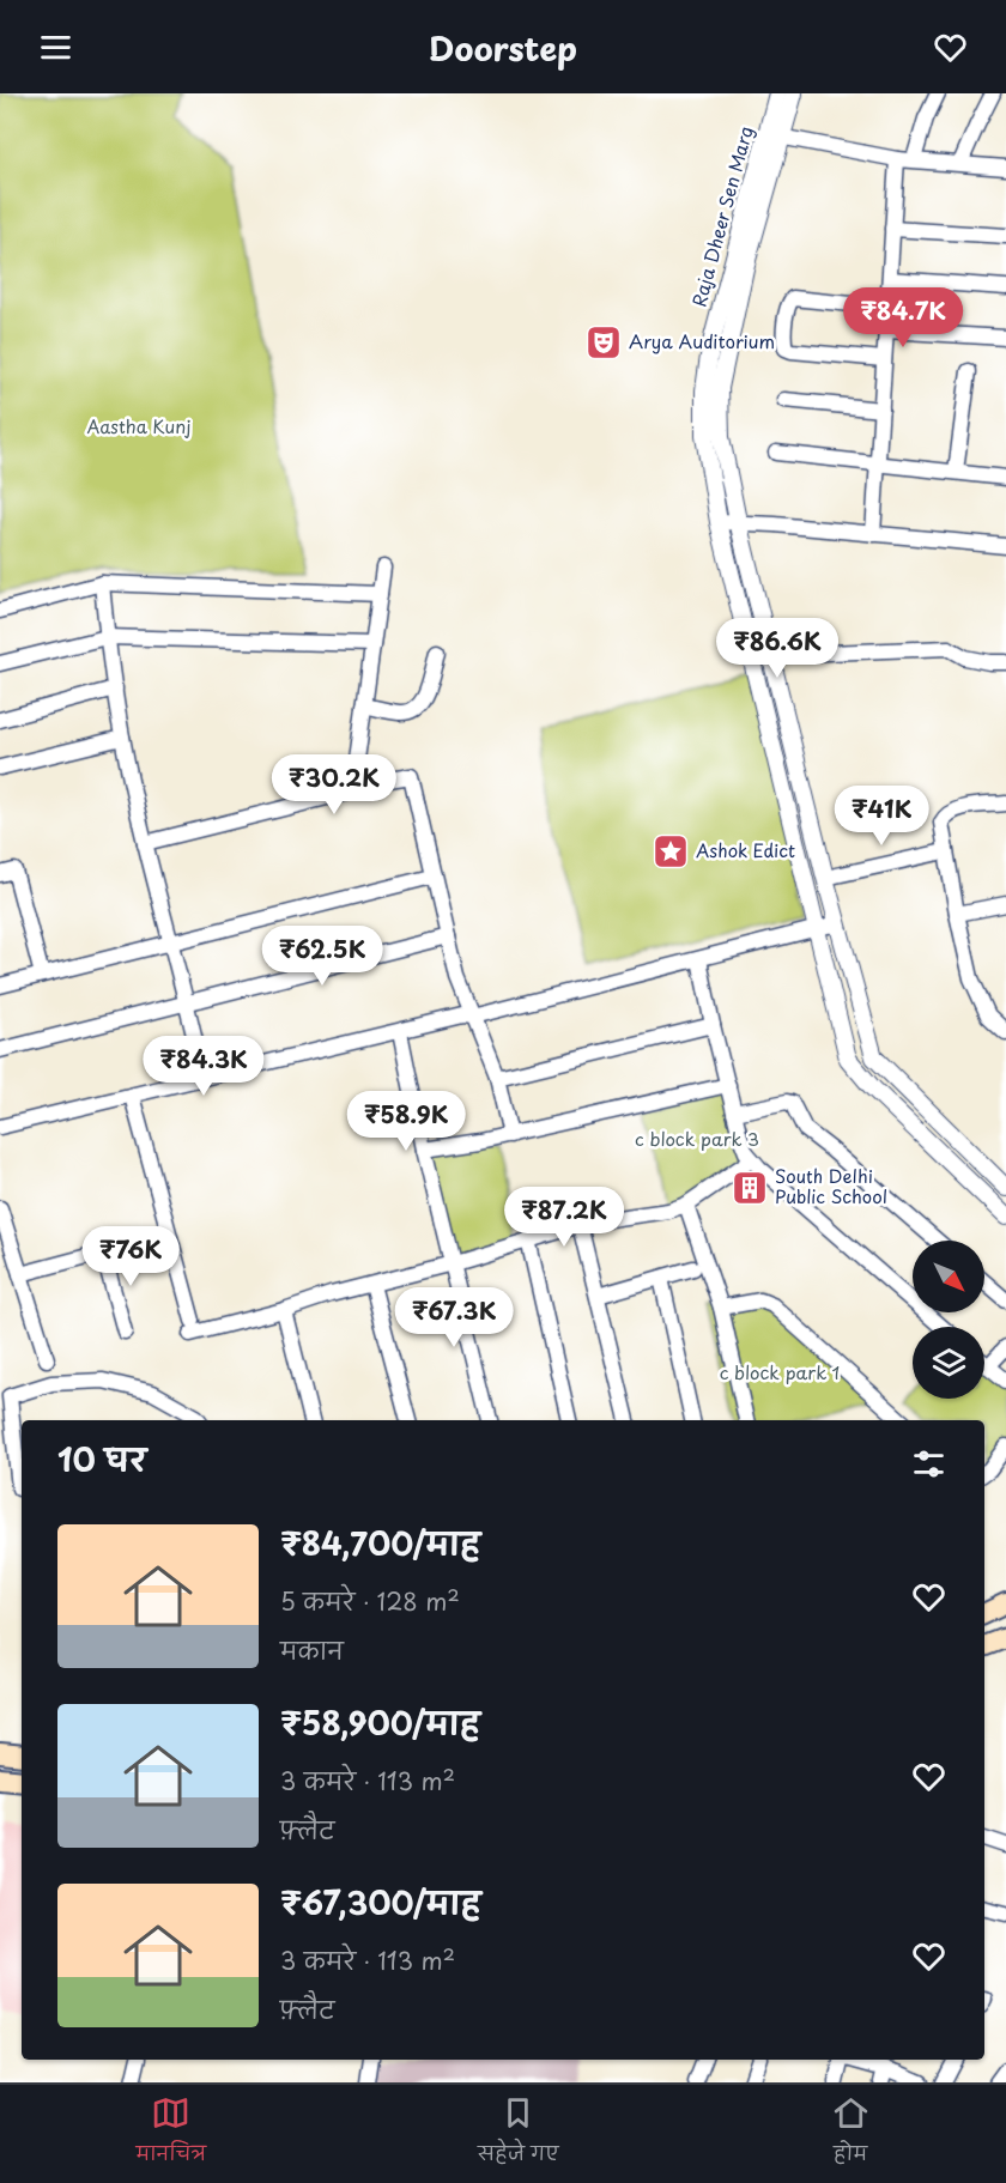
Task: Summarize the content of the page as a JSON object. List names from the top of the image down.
{
  "streets": {
    "street": ["Raja Dheer Sen Marg"]
  },
  "parks": ["Aastha Kunj", "c block park 3", "c block park 1"],
  "places": {
    "theatre": ["Arya Auditorium"],
    "place": ["Ashok Edict"],
    "building": ["South Delhi Public School"]
  },
  "north": "bottom right",
  "page": {
    "header": "Doorstep",
    "price": [
      "₹84.7K",
      "₹86.6K",
      "₹30.2K",
      "₹41K",
      "₹62.5K",
      "₹84.3K",
      "₹58.9K",
      "₹87.2K",
      "₹76K",
      "₹67.3K"
    ],
    "heading": "10 घर",
    "list": [
      {
        "name": "₹84,700/माह",
        "note": "5 कमरे · 128 m² · मकान"
      },
      {
        "name": "₹58,900/माह",
        "note": "3 कमरे · 113 m² · फ़्लैट"
      },
      {
        "name": "₹67,300/माह",
        "note": "3 कमरे · 113 m² · फ़्लैट"
      }
    ],
    "tabs": ["मानचित्र", "सहेजे गए", "होम"]
  }
}
